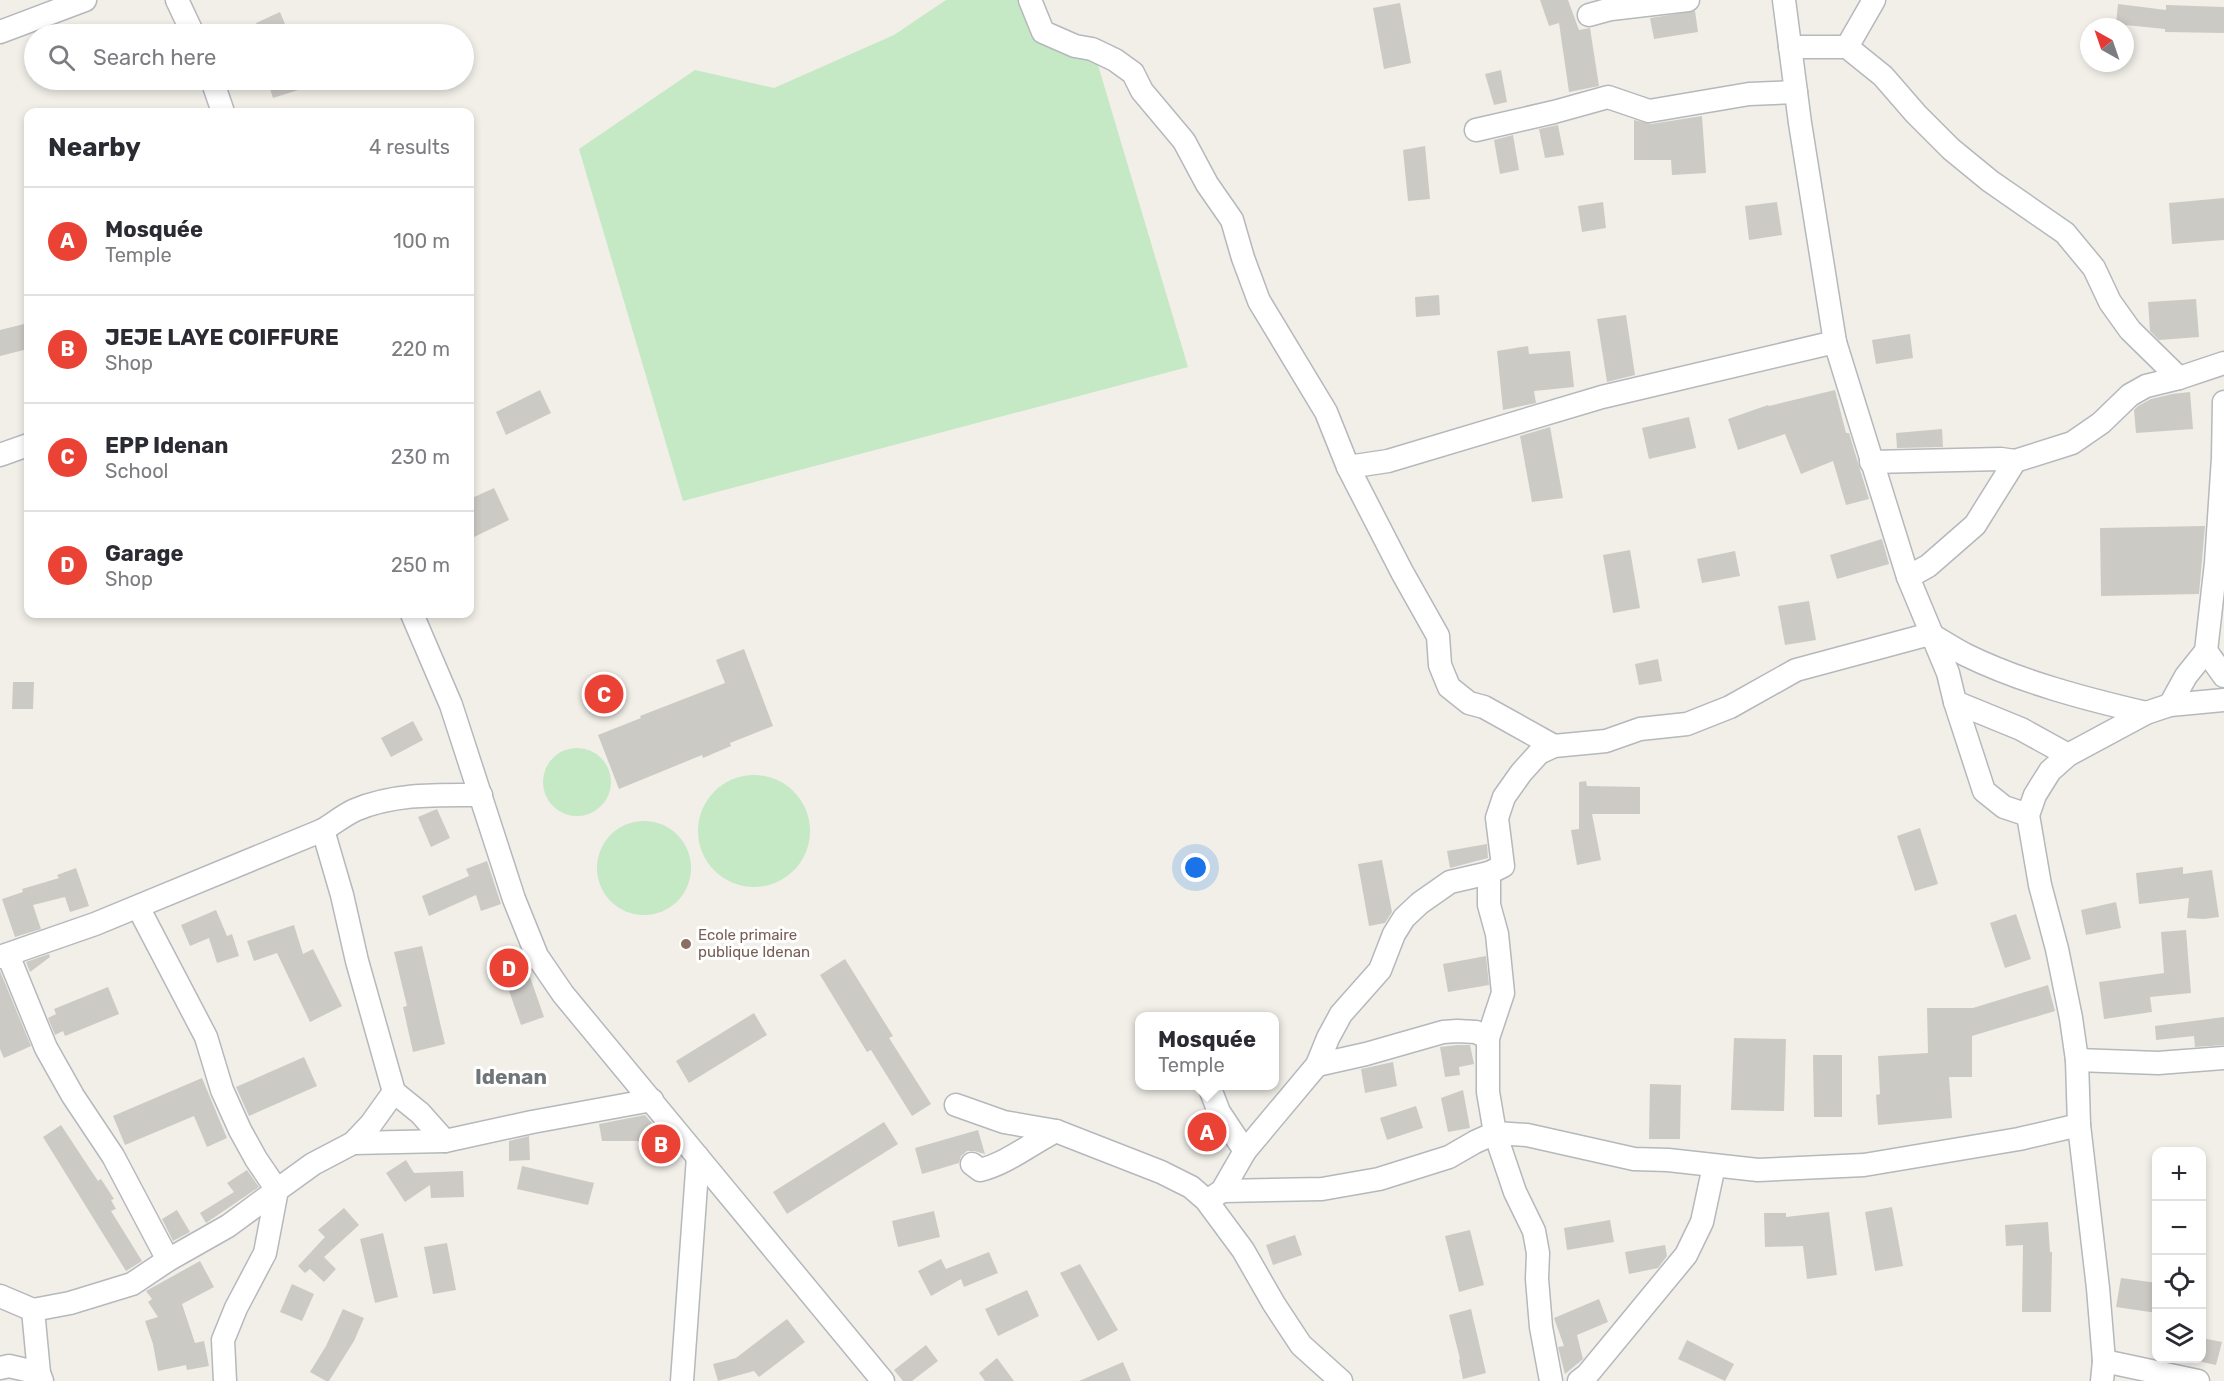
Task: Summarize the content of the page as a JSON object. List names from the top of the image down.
{
  "districts": ["Idenan"],
  "places": ["Ecole primaire publique Idenan"],
  "north": "top left",
  "page": {
    "search": "Search here",
    "heading": ["Nearby", "4 results"],
    "list": [
      {
        "mark": "A",
        "name": "Mosquée",
        "note": "Temple",
        "value": "100 m"
      },
      {
        "mark": "B",
        "name": "JEJE LAYE COIFFURE",
        "note": "Shop",
        "value": "220 m"
      },
      {
        "mark": "C",
        "name": "EPP Idenan",
        "note": "School",
        "value": "230 m"
      },
      {
        "mark": "D",
        "name": "Garage",
        "note": "Shop",
        "value": "250 m"
      }
    ],
    "pins": [
      "C",
      "D",
      "A",
      "B"
    ],
    "popup": ["Mosquée", "Temple"],
    "map_buttons": ["+", "−"]
  }
}
